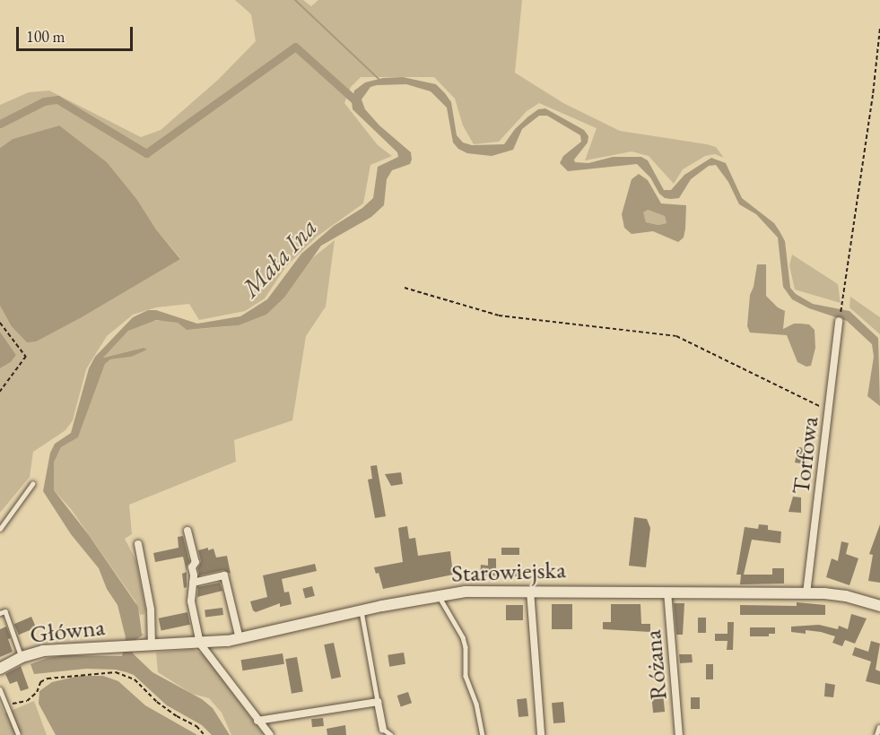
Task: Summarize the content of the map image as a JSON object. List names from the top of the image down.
{
  "streets": {
    "street": [
      "Torfowa",
      "Starowiejska",
      "Główna",
      "Różana"
    ]
  },
  "crossings": [
    ["Torfowa", "Starowiejska"],
    ["Starowiejska", "Główna"],
    ["Starowiejska", "Różana"]
  ],
  "water": ["Mała Ina"],
  "scale_bar": "100 m"
}
